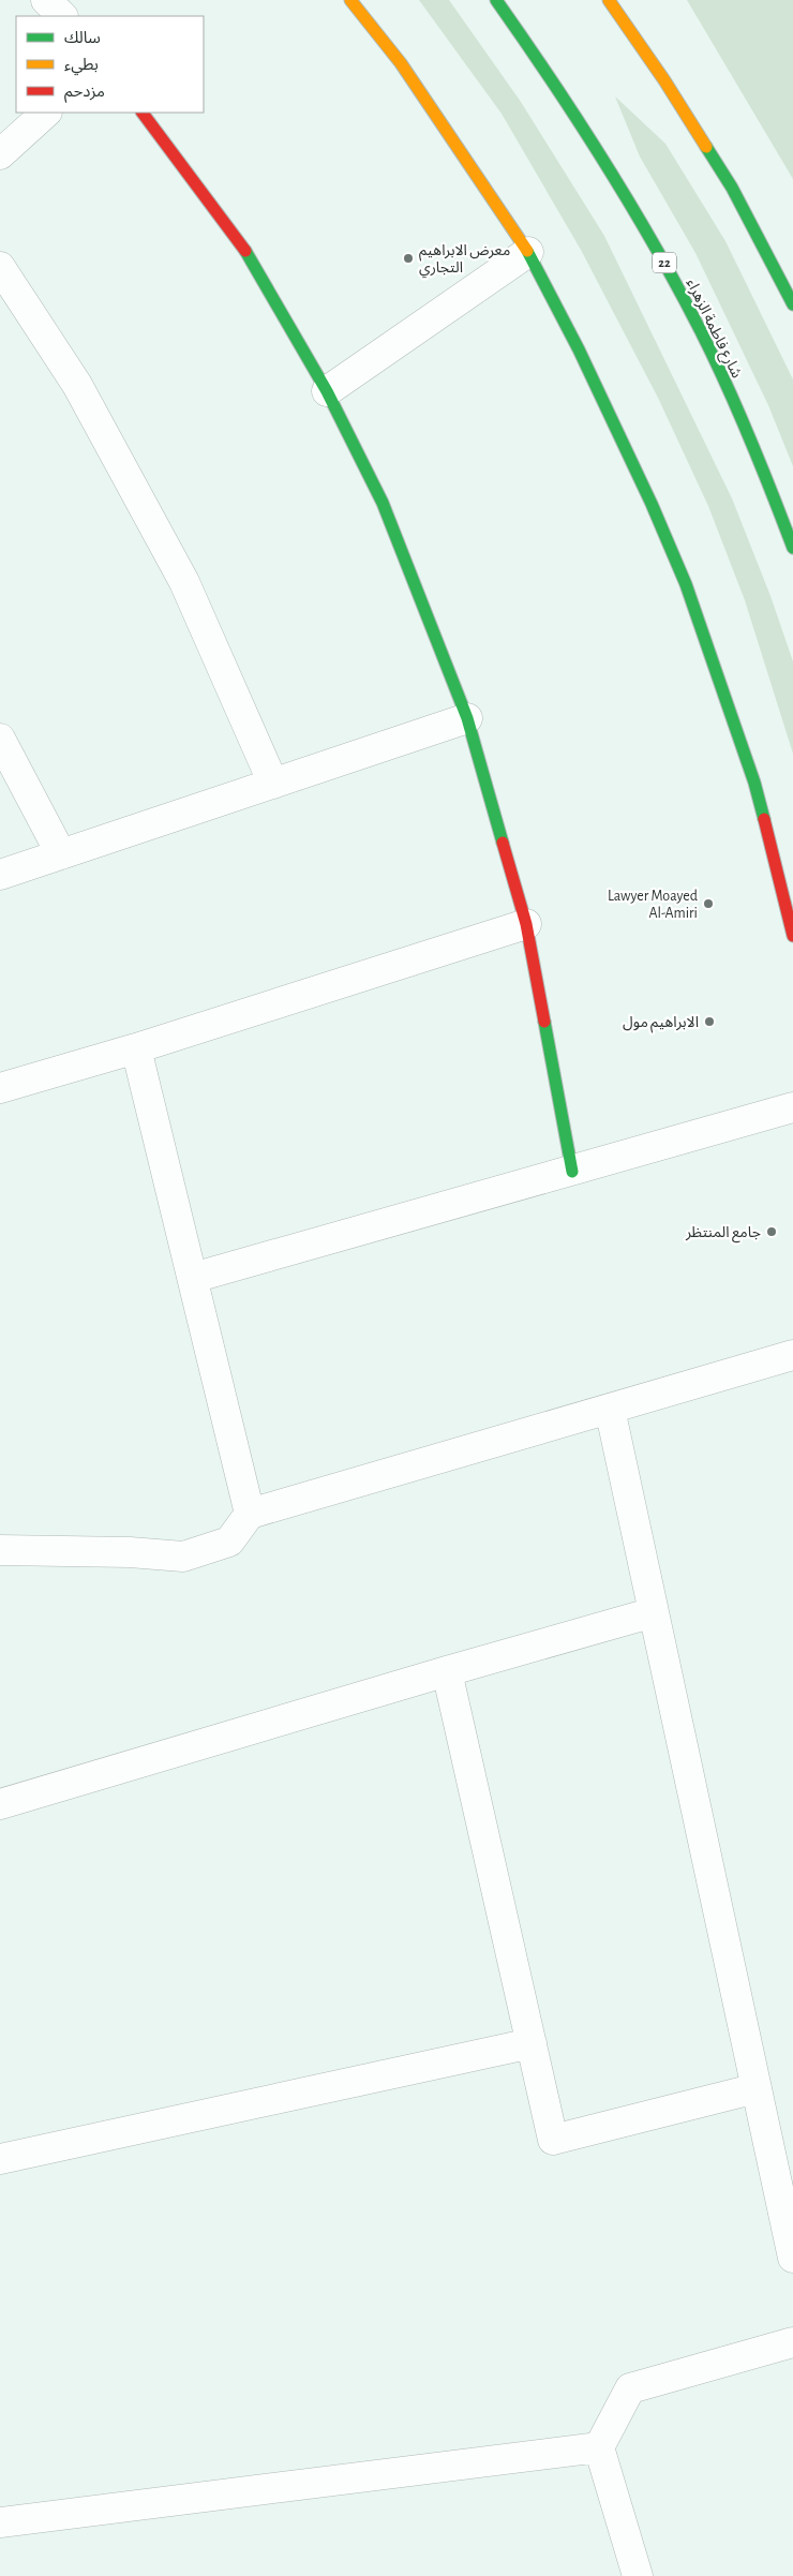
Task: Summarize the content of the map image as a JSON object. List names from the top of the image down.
{
  "streets": {
    "main road": ["22", "شارع فاطمة الزهراء"]
  },
  "places": [
    "معرض الابراهيم التجاري",
    "Lawyer Moayed Al-Amiri",
    "الابراهيم مول",
    "جامع المنتظر"
  ],
  "legend": ["سالك", "بطيء", "مزدحم"]
}
